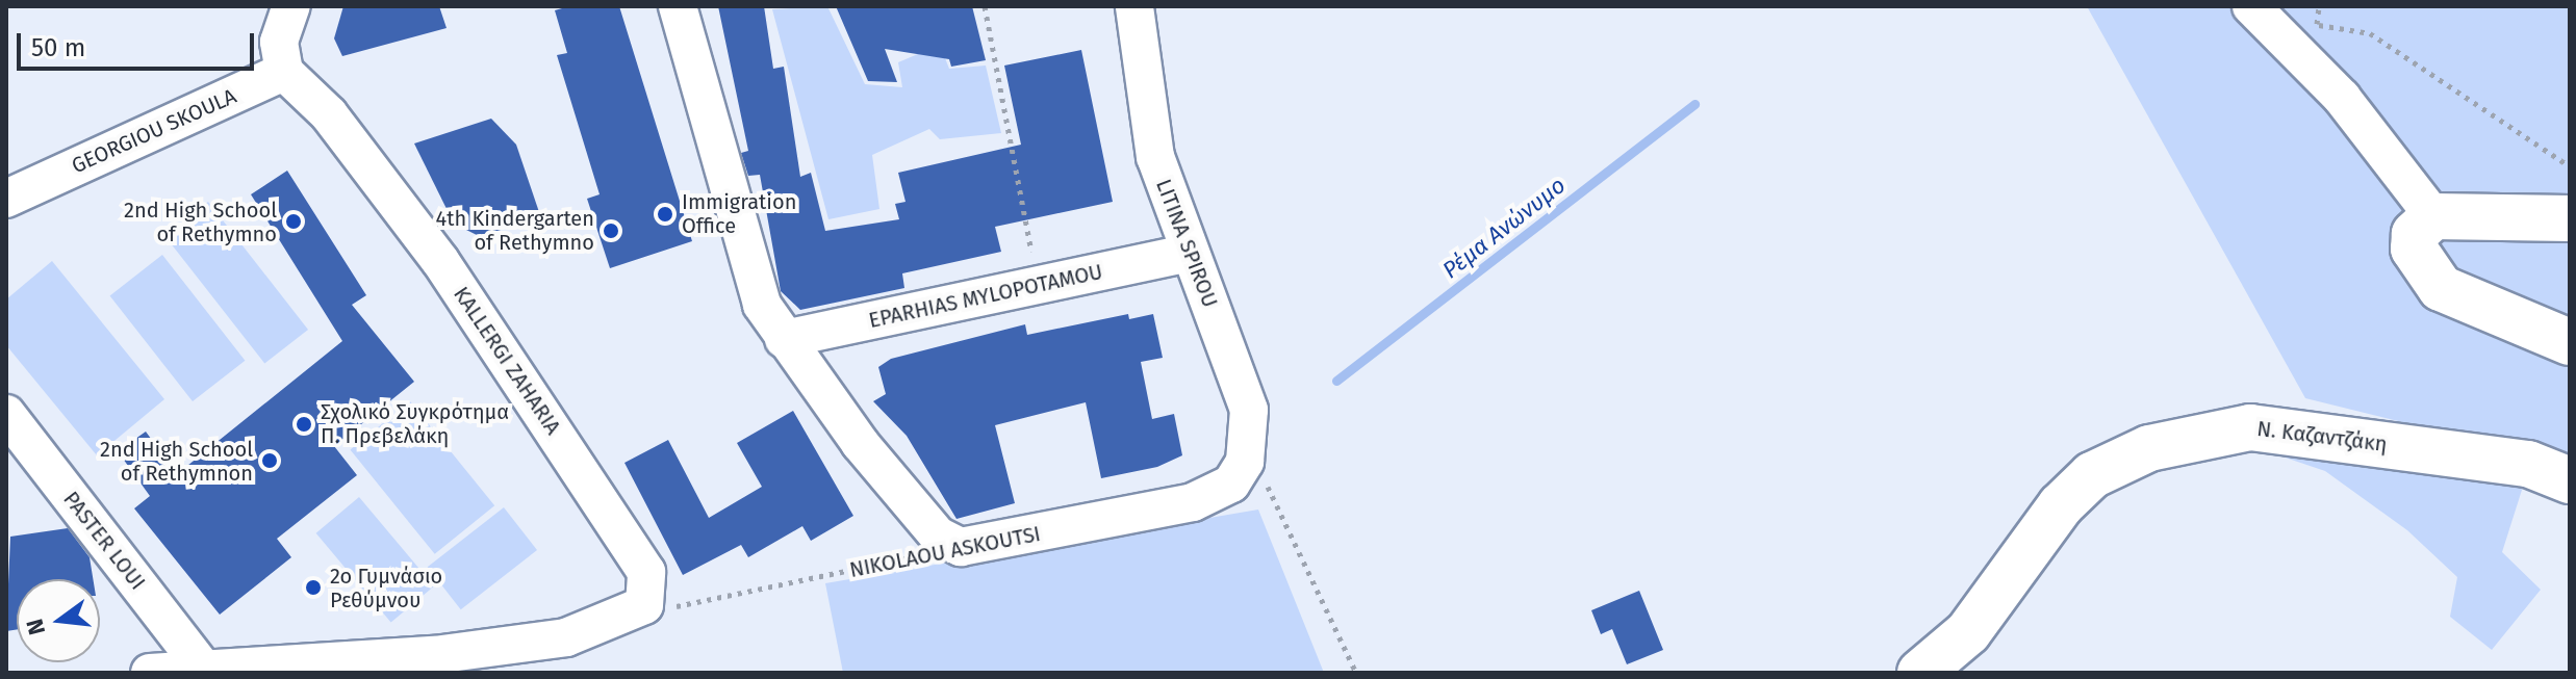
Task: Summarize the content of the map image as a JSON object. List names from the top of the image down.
{
  "streets": {
    "street": [
      "GEORGIOU SKOULA",
      "LITINA SPIROU",
      "EPARHIAS MYLOPOTAMOU",
      "KALLERGI ZAHARIA",
      "Ν. Καζαντζάκη",
      "PASTER LOUI",
      "NIKOLAOU ASKOUTSI"
    ]
  },
  "crossings": [
    ["GEORGIOU SKOULA", "KALLERGI ZAHARIA"],
    ["LITINA SPIROU", "EPARHIAS MYLOPOTAMOU"],
    ["LITINA SPIROU", "NIKOLAOU ASKOUTSI"],
    ["KALLERGI ZAHARIA", "NIKOLAOU ASKOUTSI"]
  ],
  "water": ["Ρέμα Ανώνυμο"],
  "places": [
    "Immigration Office",
    "2nd High School of Rethymno",
    "4th Kindergarten of Rethymno",
    "Σχολικό Συγκρότημα Π. Πρεβελάκη",
    "2nd High School of Rethymnon",
    "2ο Γυμνάσιο Ρεθύμνου"
  ],
  "scale_bar": "50 m",
  "north": "left"
}
